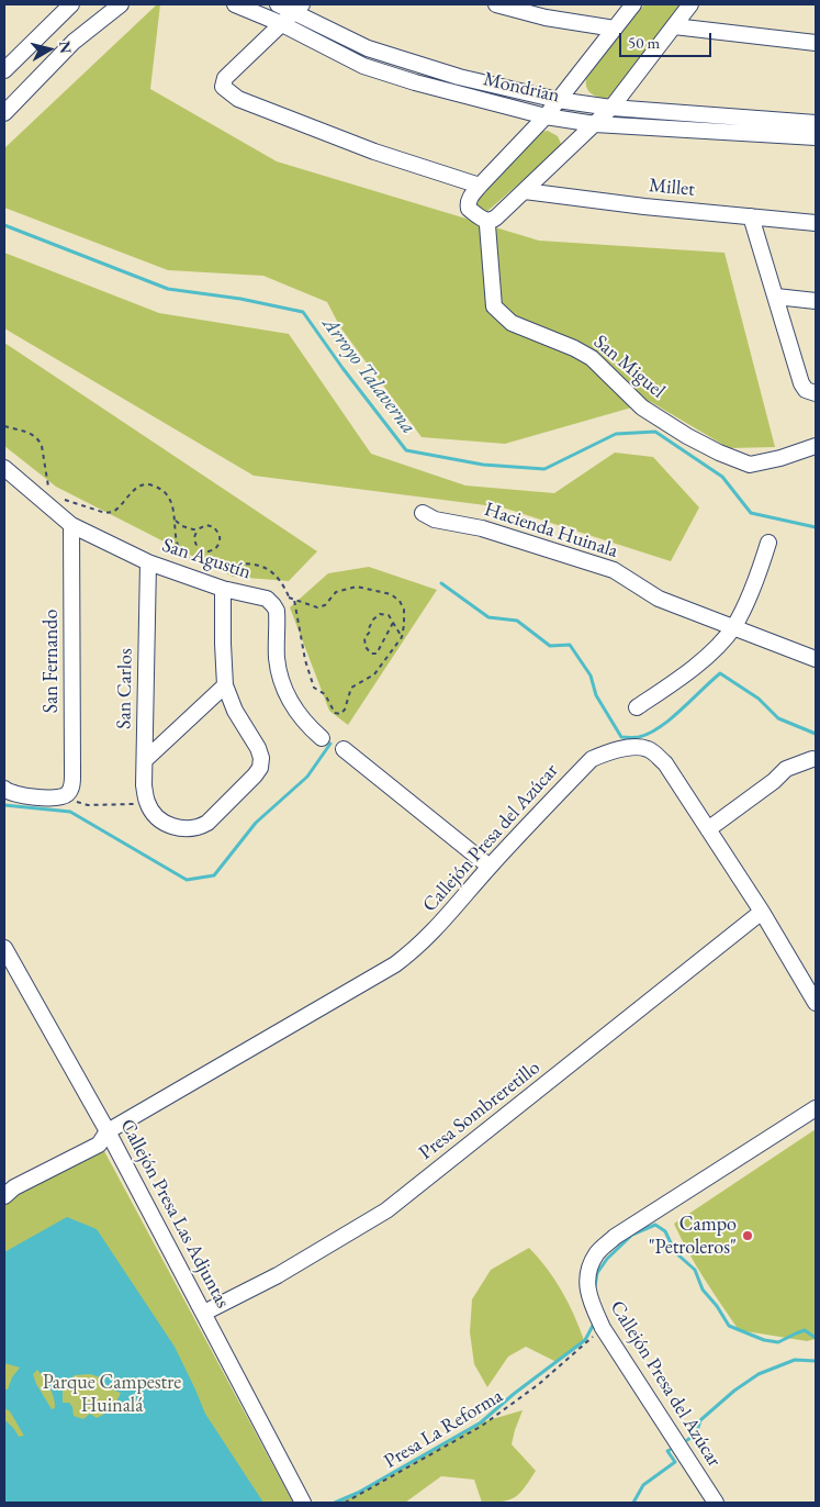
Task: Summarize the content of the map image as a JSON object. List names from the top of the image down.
{
  "streets": {
    "street": [
      "Mondrian",
      "Millet",
      "San Miguel",
      "Hacienda Huinala",
      "San Agustín",
      "San Fernando",
      "San Carlos",
      "Callejón Presa del Azúcar",
      "Presa Sombreretillo",
      "Callejón Presa Las Adjuntas"
    ],
    "path": ["Presa La Reforma"]
  },
  "crossings": [
    ["San Agustín", "San Fernando"],
    ["San Agustín", "San Carlos"],
    ["Callejón Presa del Azúcar", "Presa Sombreretillo"],
    ["Callejón Presa del Azúcar", "Callejón Presa Las Adjuntas"],
    ["Callejón Presa del Azúcar", "Presa La Reforma"],
    ["Presa Sombreretillo", "Callejón Presa Las Adjuntas"]
  ],
  "water": ["Arroyo Talaverna"],
  "parks": ["Parque Campestre Huinalá"],
  "places": ["Campo \"Petroleros\""],
  "scale_bar": "50 m",
  "north": "right"
}
